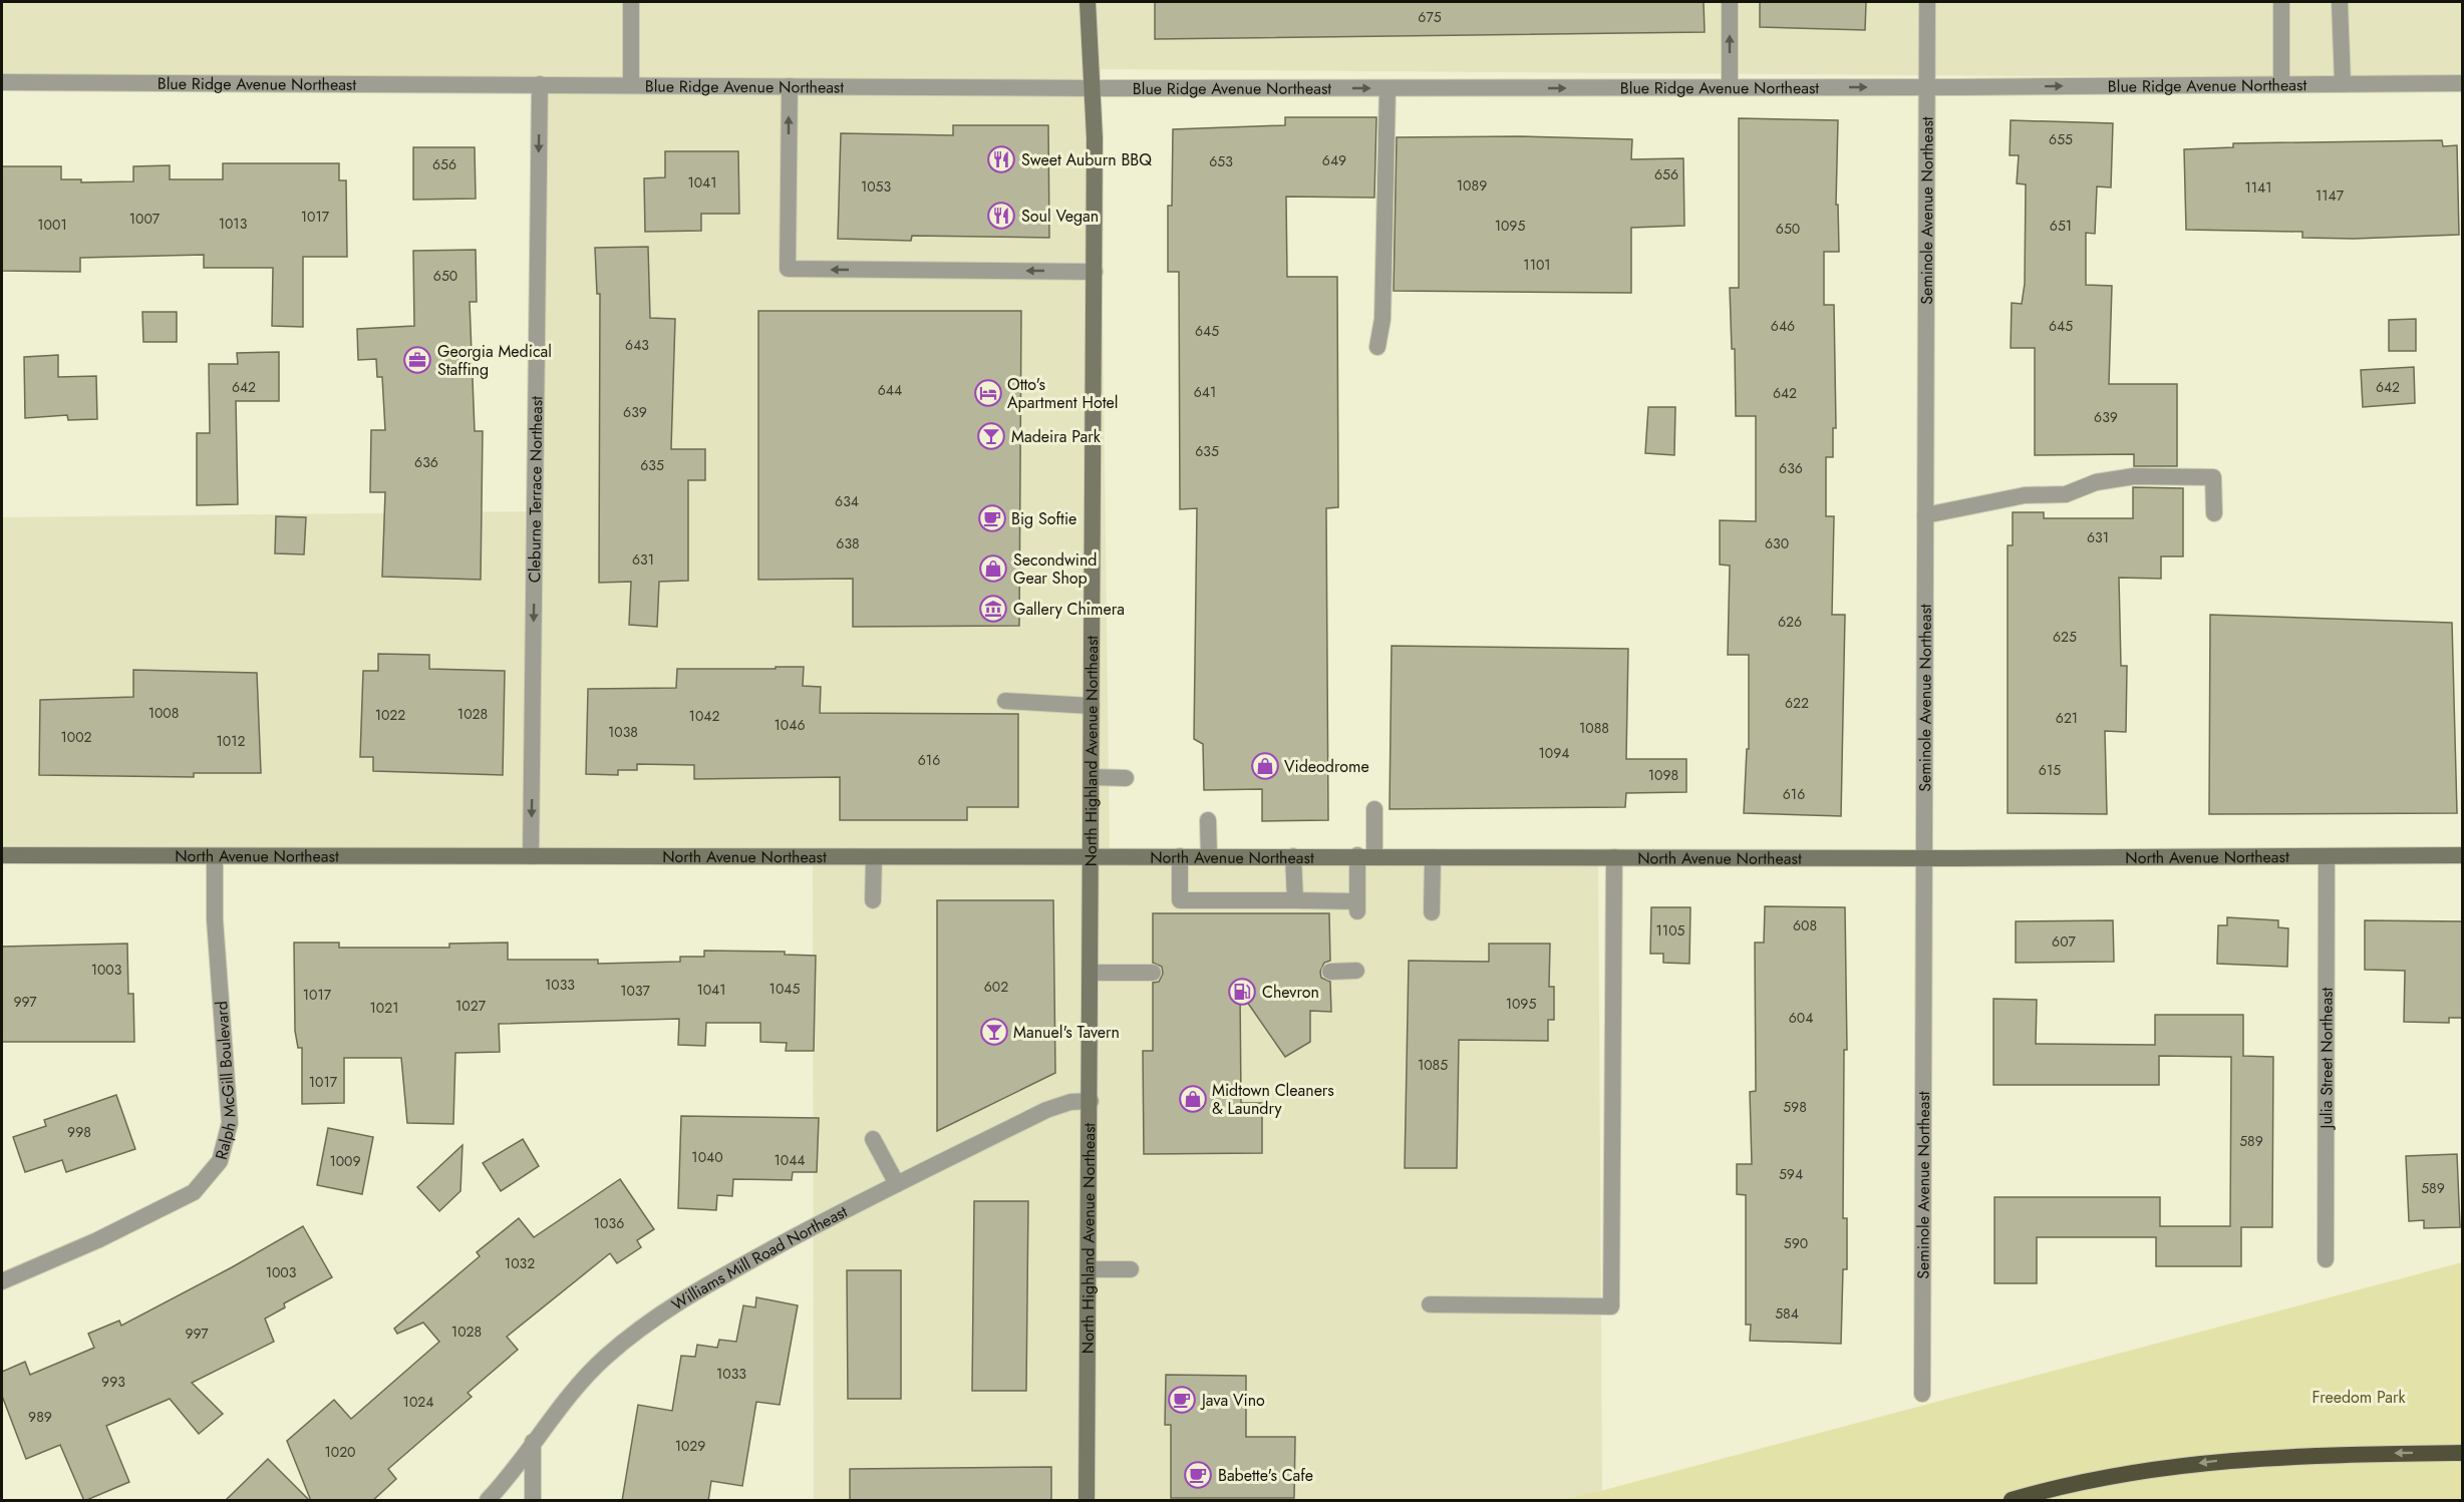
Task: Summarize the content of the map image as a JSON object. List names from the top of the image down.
{
  "streets": {
    "main road": ["North Highland Avenue Northeast", "North Avenue Northeast"],
    "street": [
      "Blue Ridge Avenue Northeast",
      "Seminole Avenue Northeast",
      "Cleburne Terrace Northeast",
      "Julia Street Northeast",
      "Ralph McGill Boulevard",
      "Williams Mill Road Northeast"
    ]
  },
  "crossings": [
    ["Blue Ridge Avenue Northeast", "Seminole Avenue Northeast"],
    ["Blue Ridge Avenue Northeast", "Cleburne Terrace Northeast"],
    ["Blue Ridge Avenue Northeast", "North Highland Avenue Northeast"],
    ["Seminole Avenue Northeast", "North Avenue Northeast"],
    ["Cleburne Terrace Northeast", "North Avenue Northeast"],
    ["North Highland Avenue Northeast", "North Avenue Northeast"],
    ["North Highland Avenue Northeast", "Williams Mill Road Northeast"],
    ["North Avenue Northeast", "Julia Street Northeast"],
    ["North Avenue Northeast", "Ralph McGill Boulevard"]
  ],
  "one_way": ["Blue Ridge Avenue Northeast", "Cleburne Terrace Northeast"],
  "parks": ["Freedom Park"],
  "places": {
    "restaurant": ["Sweet Auburn BBQ", "Soul Vegan"],
    "office": ["Georgia Medical Staffing"],
    "hotel": ["Otto's Apartment Hotel"],
    "bar": ["Madeira Park", "Manuel's Tavern"],
    "cafe": ["Big Softie", "Java Vino", "Babette's Cafe"],
    "shop": ["Secondwind Gear Shop", "Videodrome", "Midtown Cleaners & Laundry"],
    "museum": ["Gallery Chimera"],
    "fuel station": ["Chevron"]
  },
  "house_numbers": [
    "675",
    "655",
    "649",
    "653",
    "656",
    "656",
    "1041",
    "1089",
    "1053",
    "1141",
    "1147",
    "1017",
    "1007",
    "1013",
    "1001",
    "1095",
    "651",
    "650",
    "1101",
    "650",
    "646",
    "645",
    "645",
    "643",
    "642",
    "642",
    "644",
    "641",
    "642",
    "639",
    "639",
    "635",
    "636",
    "635",
    "636",
    "634",
    "631",
    "638",
    "630",
    "631",
    "626",
    "625",
    "622",
    "1008",
    "1028",
    "1022",
    "1042",
    "621",
    "1046",
    "1088",
    "1038",
    "1002",
    "1012",
    "1094",
    "616",
    "615",
    "1098",
    "616",
    "608",
    "1105",
    "607",
    "1003",
    "1033",
    "602",
    "1045",
    "1041",
    "1037",
    "1017",
    "997",
    "1095",
    "1027",
    "1021",
    "604",
    "1085",
    "1017",
    "598",
    "998",
    "589",
    "1040",
    "1044",
    "1009",
    "594",
    "589",
    "1036",
    "590",
    "1032",
    "1003",
    "584",
    "1028",
    "997",
    "1033",
    "993",
    "1024",
    "989",
    "1029",
    "1020"
  ]
}
